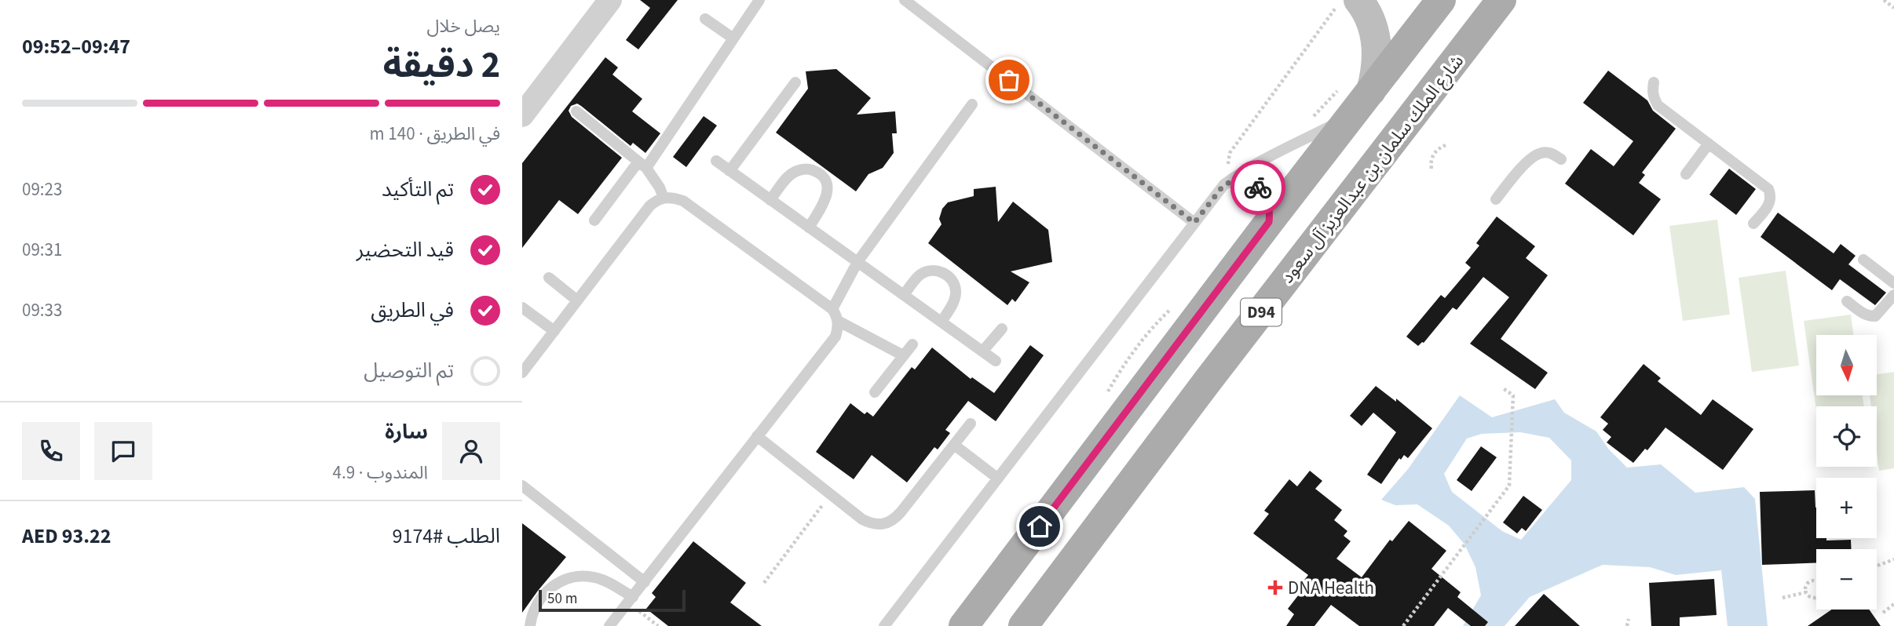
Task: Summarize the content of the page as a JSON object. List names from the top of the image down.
{
  "streets": {
    "main road": ["شارع الملك سلمان بن عبدالعزيز آل سعود", "D94"]
  },
  "places": {
    "health": ["DNA Health"]
  },
  "scale_bar": "50 m",
  "north": "bottom",
  "page": {
    "heading": ["2 دقيقة", "يصل خلال", "09:47–09:52"],
    "panel": [
      "سارة",
      "المندوب · 4.9",
      "الطلب #9174",
      "AED 93.22"
    ],
    "bar": "في الطريق · 140 m",
    "list": [
      ["تم التأكيد", "09:23"],
      ["قيد التحضير", "09:31"],
      ["في الطريق", "09:33"],
      "تم التوصيل"
    ],
    "map_buttons": ["+", "−"],
    "scale": "50 m"
  }
}
